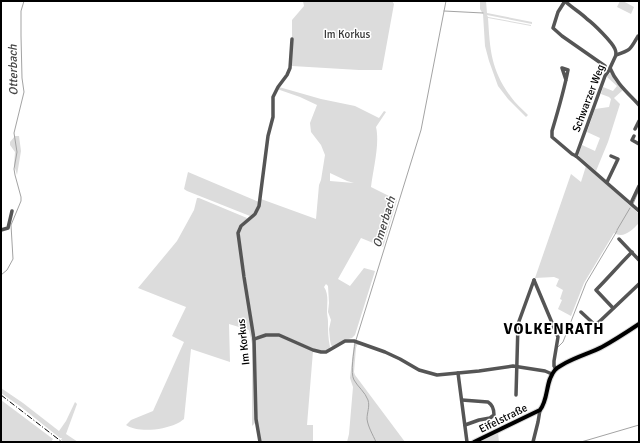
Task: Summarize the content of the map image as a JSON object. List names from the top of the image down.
{
  "streets": {
    "main road": ["Eifelstraße"],
    "street": ["Schwarzer Weg", "Im Korkus"]
  },
  "districts": ["VOLKENRATH"],
  "water": ["Otterbach", "Omerbach"],
  "parks": ["Im Korkus"]
}
